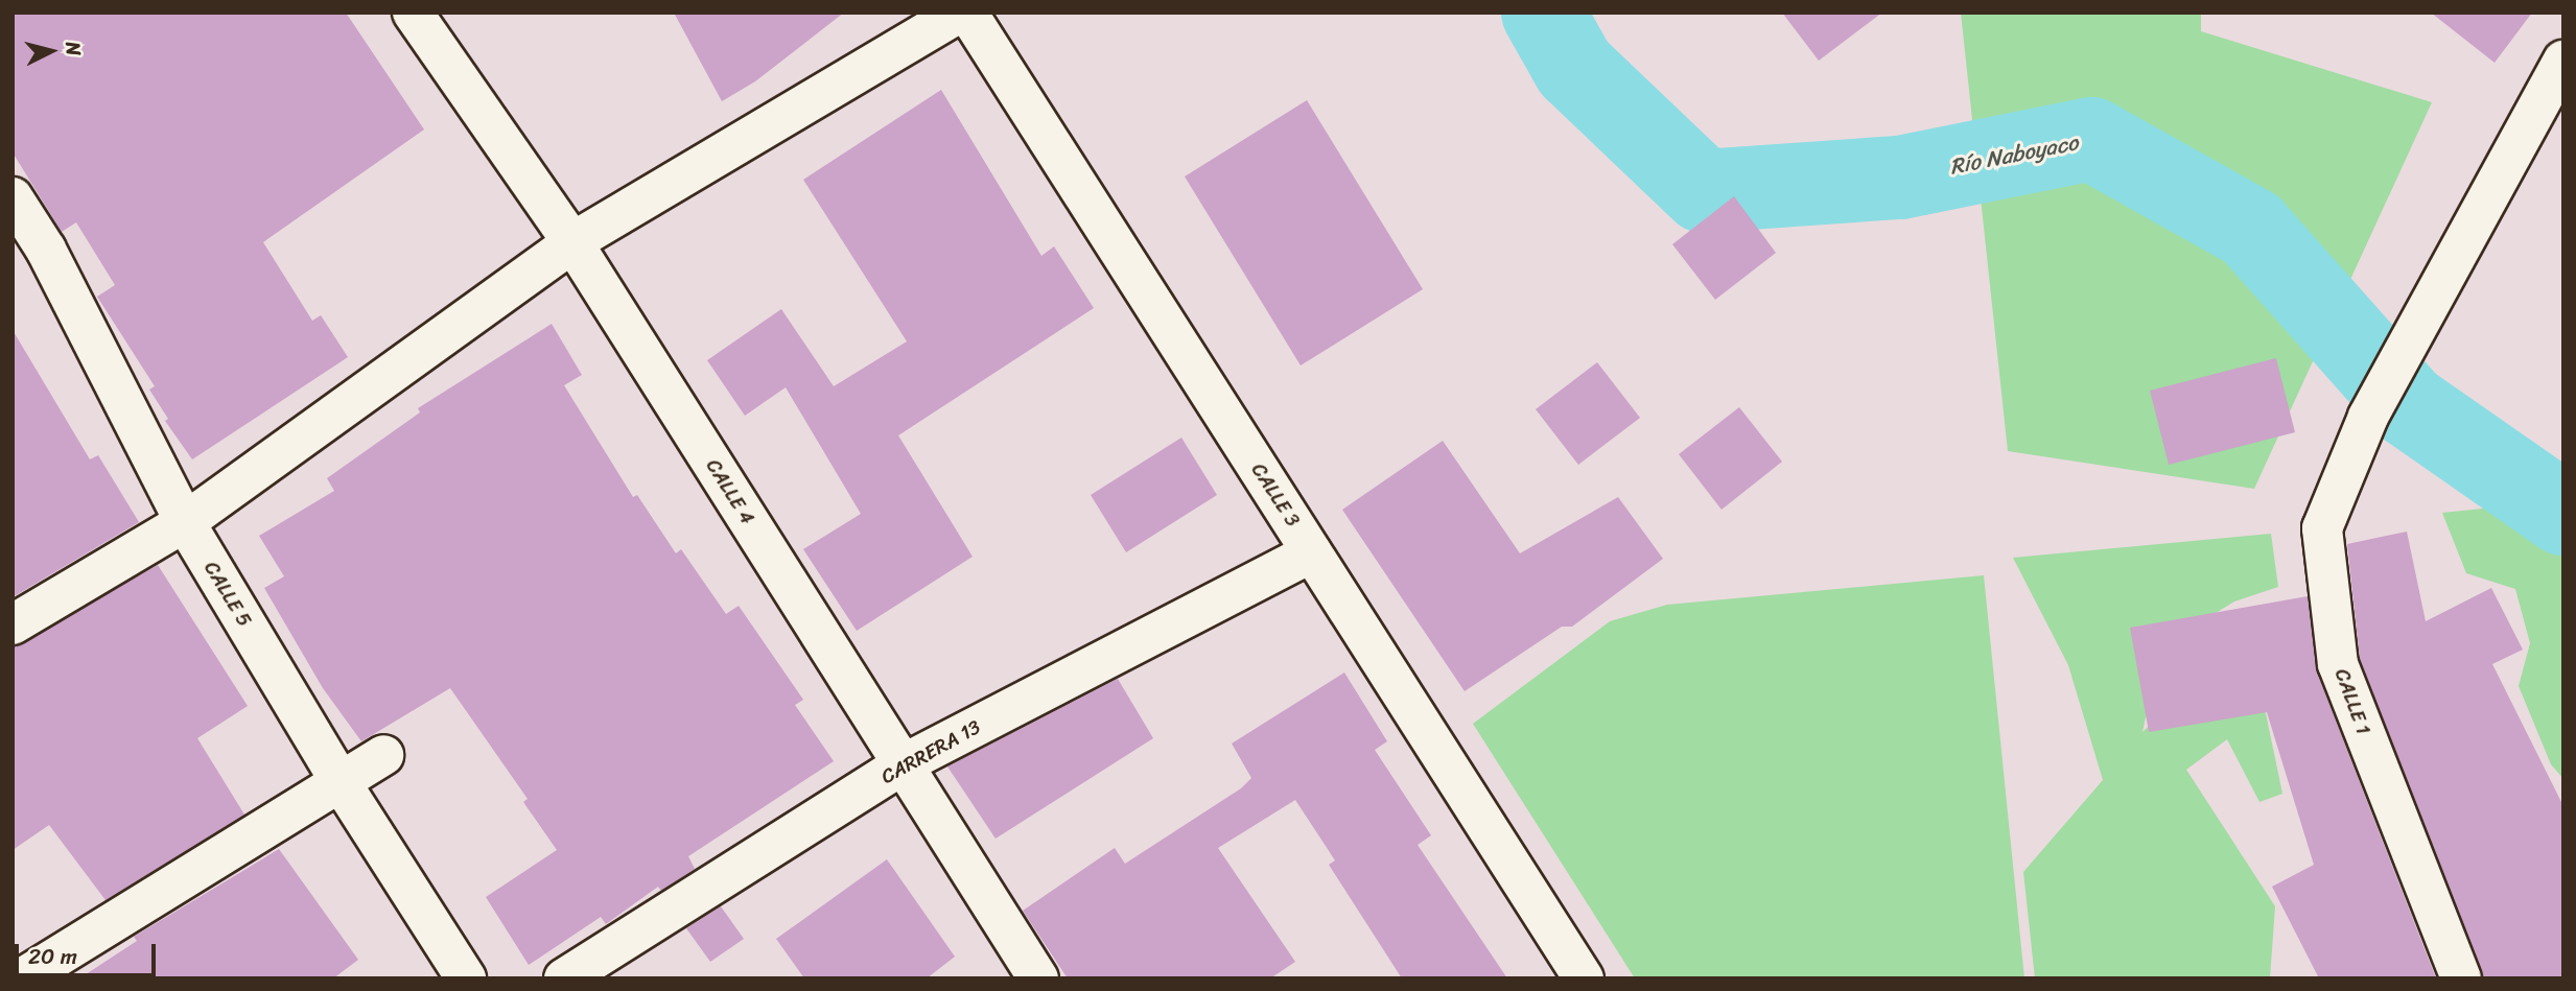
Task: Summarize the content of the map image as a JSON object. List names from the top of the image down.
{
  "streets": {
    "street": [
      "CALLE 4",
      "CALLE 3",
      "CALLE 5",
      "CALLE 1",
      "CARRERA 13"
    ]
  },
  "crossings": [
    ["CALLE 4", "CARRERA 13"],
    ["CALLE 3", "CARRERA 13"]
  ],
  "water": ["Río Naboyaco"],
  "scale_bar": "20 m",
  "north": "right"
}
